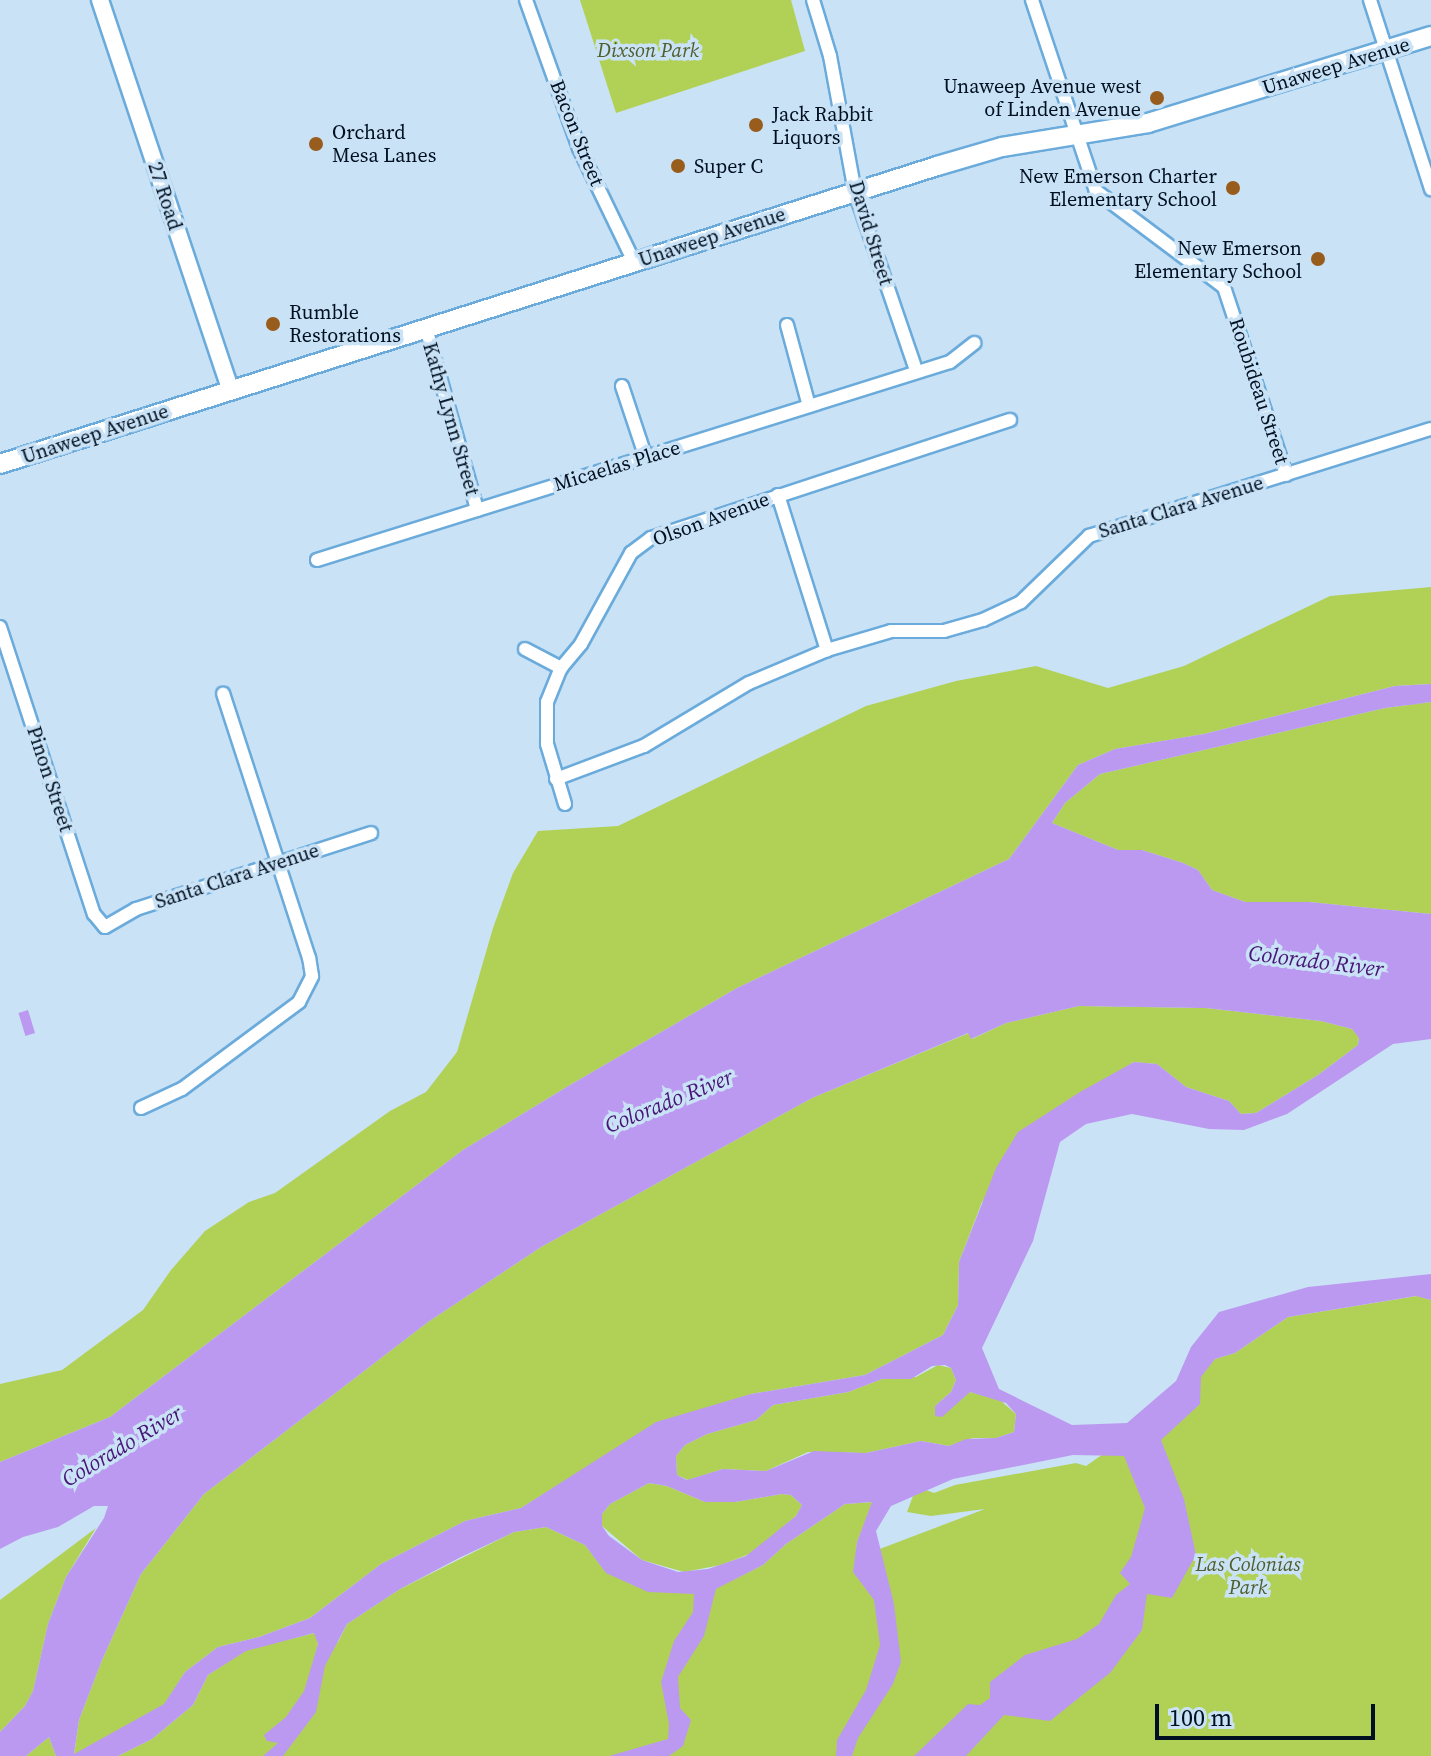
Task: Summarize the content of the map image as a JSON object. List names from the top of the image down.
{
  "streets": {
    "main road": ["Unaweep Avenue"],
    "street": [
      "Bacon Street",
      "27 Road",
      "David Street",
      "Roubideau Street",
      "Kathy Lynn Street",
      "Micaelas Place",
      "Santa Clara Avenue",
      "Olson Avenue",
      "Pinon Street"
    ]
  },
  "crossings": [
    ["Unaweep Avenue", "Bacon Street"],
    ["Unaweep Avenue", "27 Road"],
    ["Unaweep Avenue", "David Street"],
    ["Unaweep Avenue", "Roubideau Street"],
    ["Unaweep Avenue", "Kathy Lynn Street"],
    ["David Street", "Micaelas Place"],
    ["Roubideau Street", "Santa Clara Avenue"],
    ["Kathy Lynn Street", "Micaelas Place"],
    ["Santa Clara Avenue", "Olson Avenue"],
    ["Santa Clara Avenue", "Pinon Street"]
  ],
  "water": ["Colorado River"],
  "parks": ["Dixson Park", "Las Colonias Park"],
  "places": [
    "Unaweep Avenue west of Linden Avenue",
    "Jack Rabbit Liquors",
    "Orchard Mesa Lanes",
    "Super C",
    "New Emerson Charter Elementary School",
    "New Emerson Elementary School",
    "Rumble Restorations"
  ],
  "scale_bar": "100 m"
}
